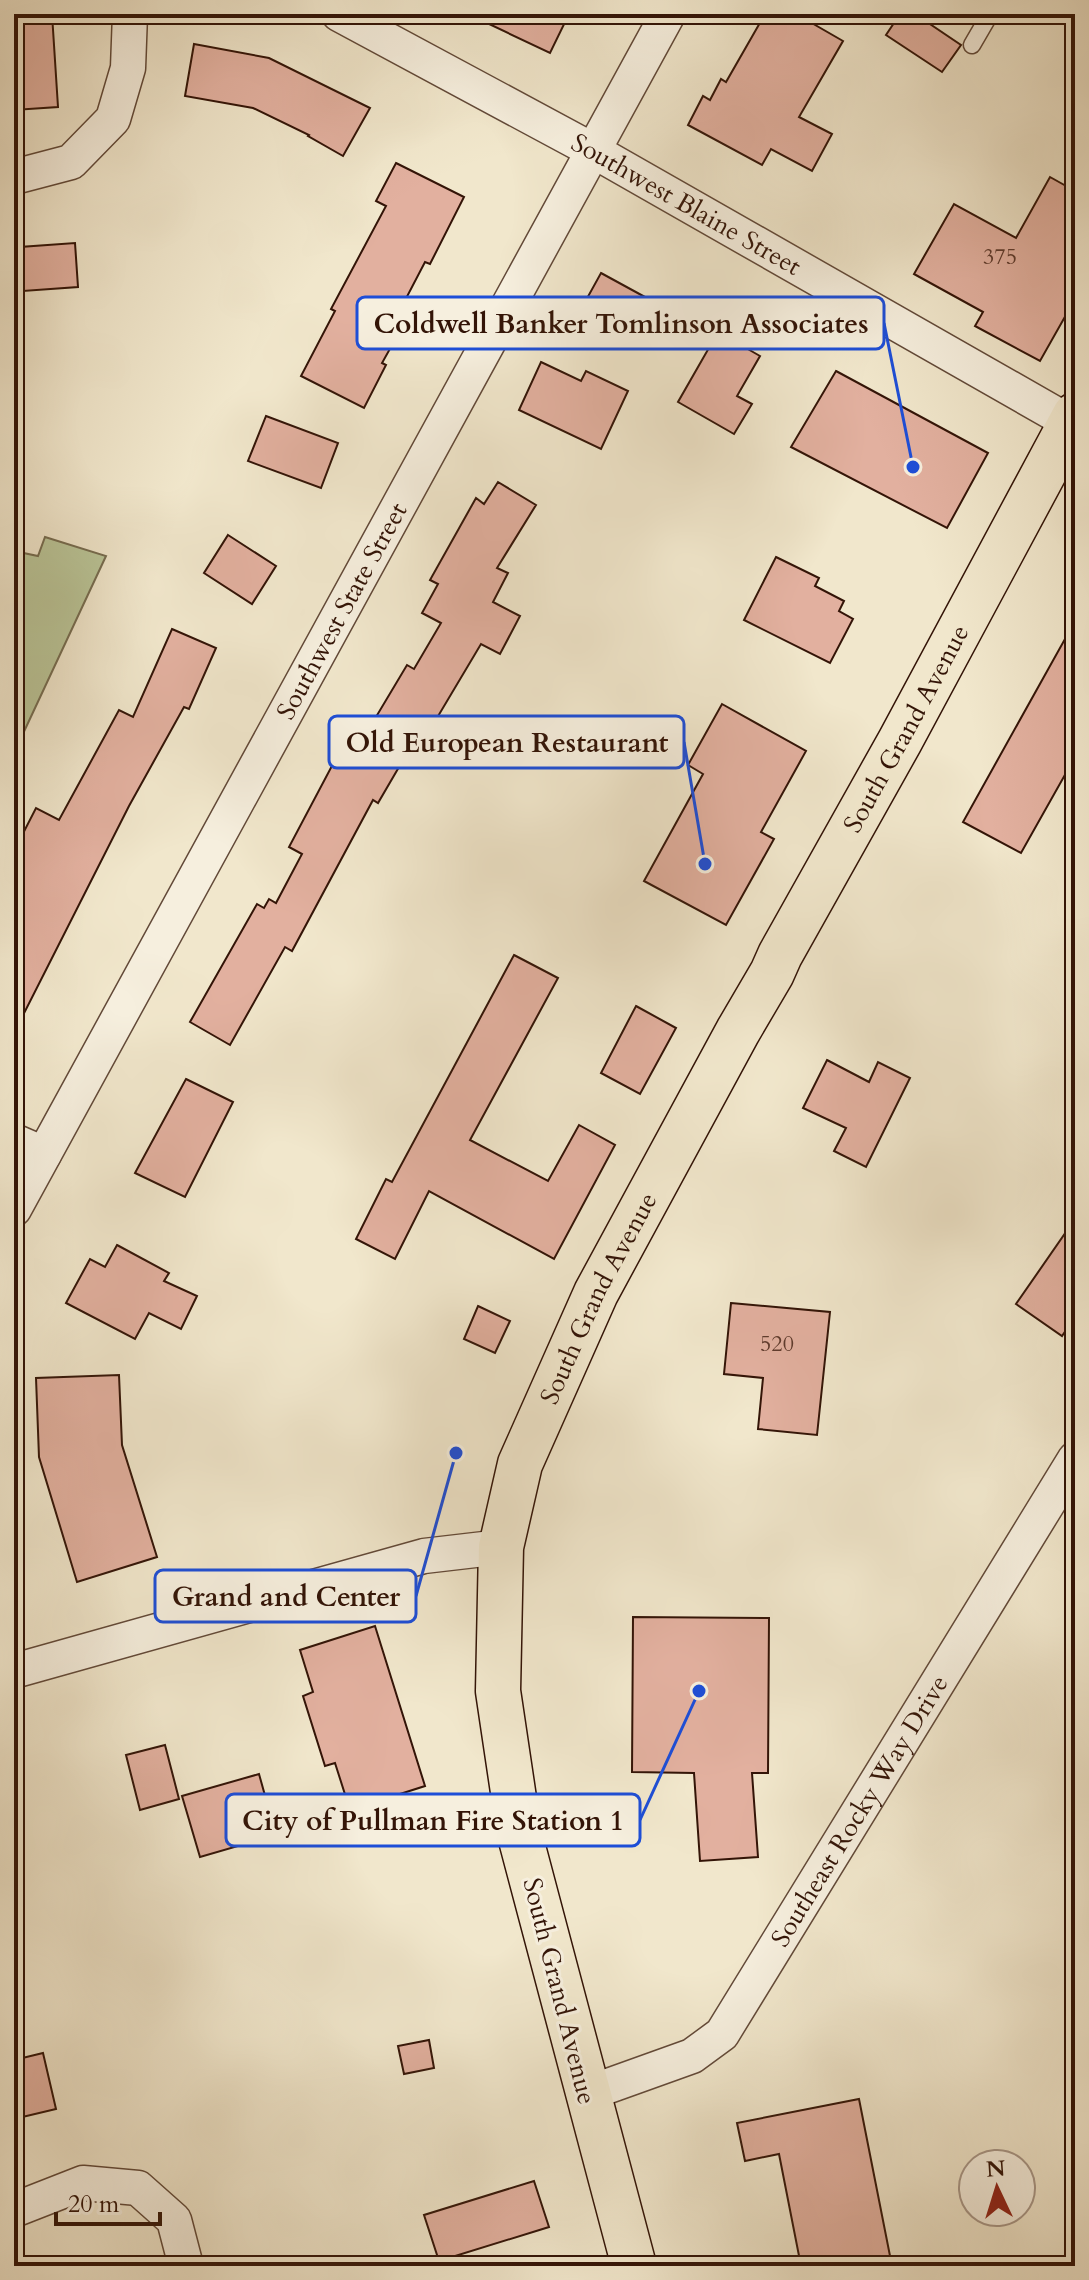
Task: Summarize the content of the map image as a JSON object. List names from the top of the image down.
{
  "streets": {
    "main road": ["South Grand Avenue"],
    "street": ["Southwest Blaine Street", "Southwest State Street", "Southeast Rocky Way Drive"]
  },
  "crossings": [
    ["Southwest Blaine Street", "Southwest State Street"],
    ["Southwest Blaine Street", "South Grand Avenue"],
    ["South Grand Avenue", "Southeast Rocky Way Drive"]
  ],
  "places": [
    "Coldwell Banker Tomlinson Associates",
    "Old European Restaurant",
    "Grand and Center",
    "City of Pullman Fire Station 1"
  ],
  "house_numbers": ["375", "520"],
  "scale_bar": "20 m",
  "north": "top"
}
